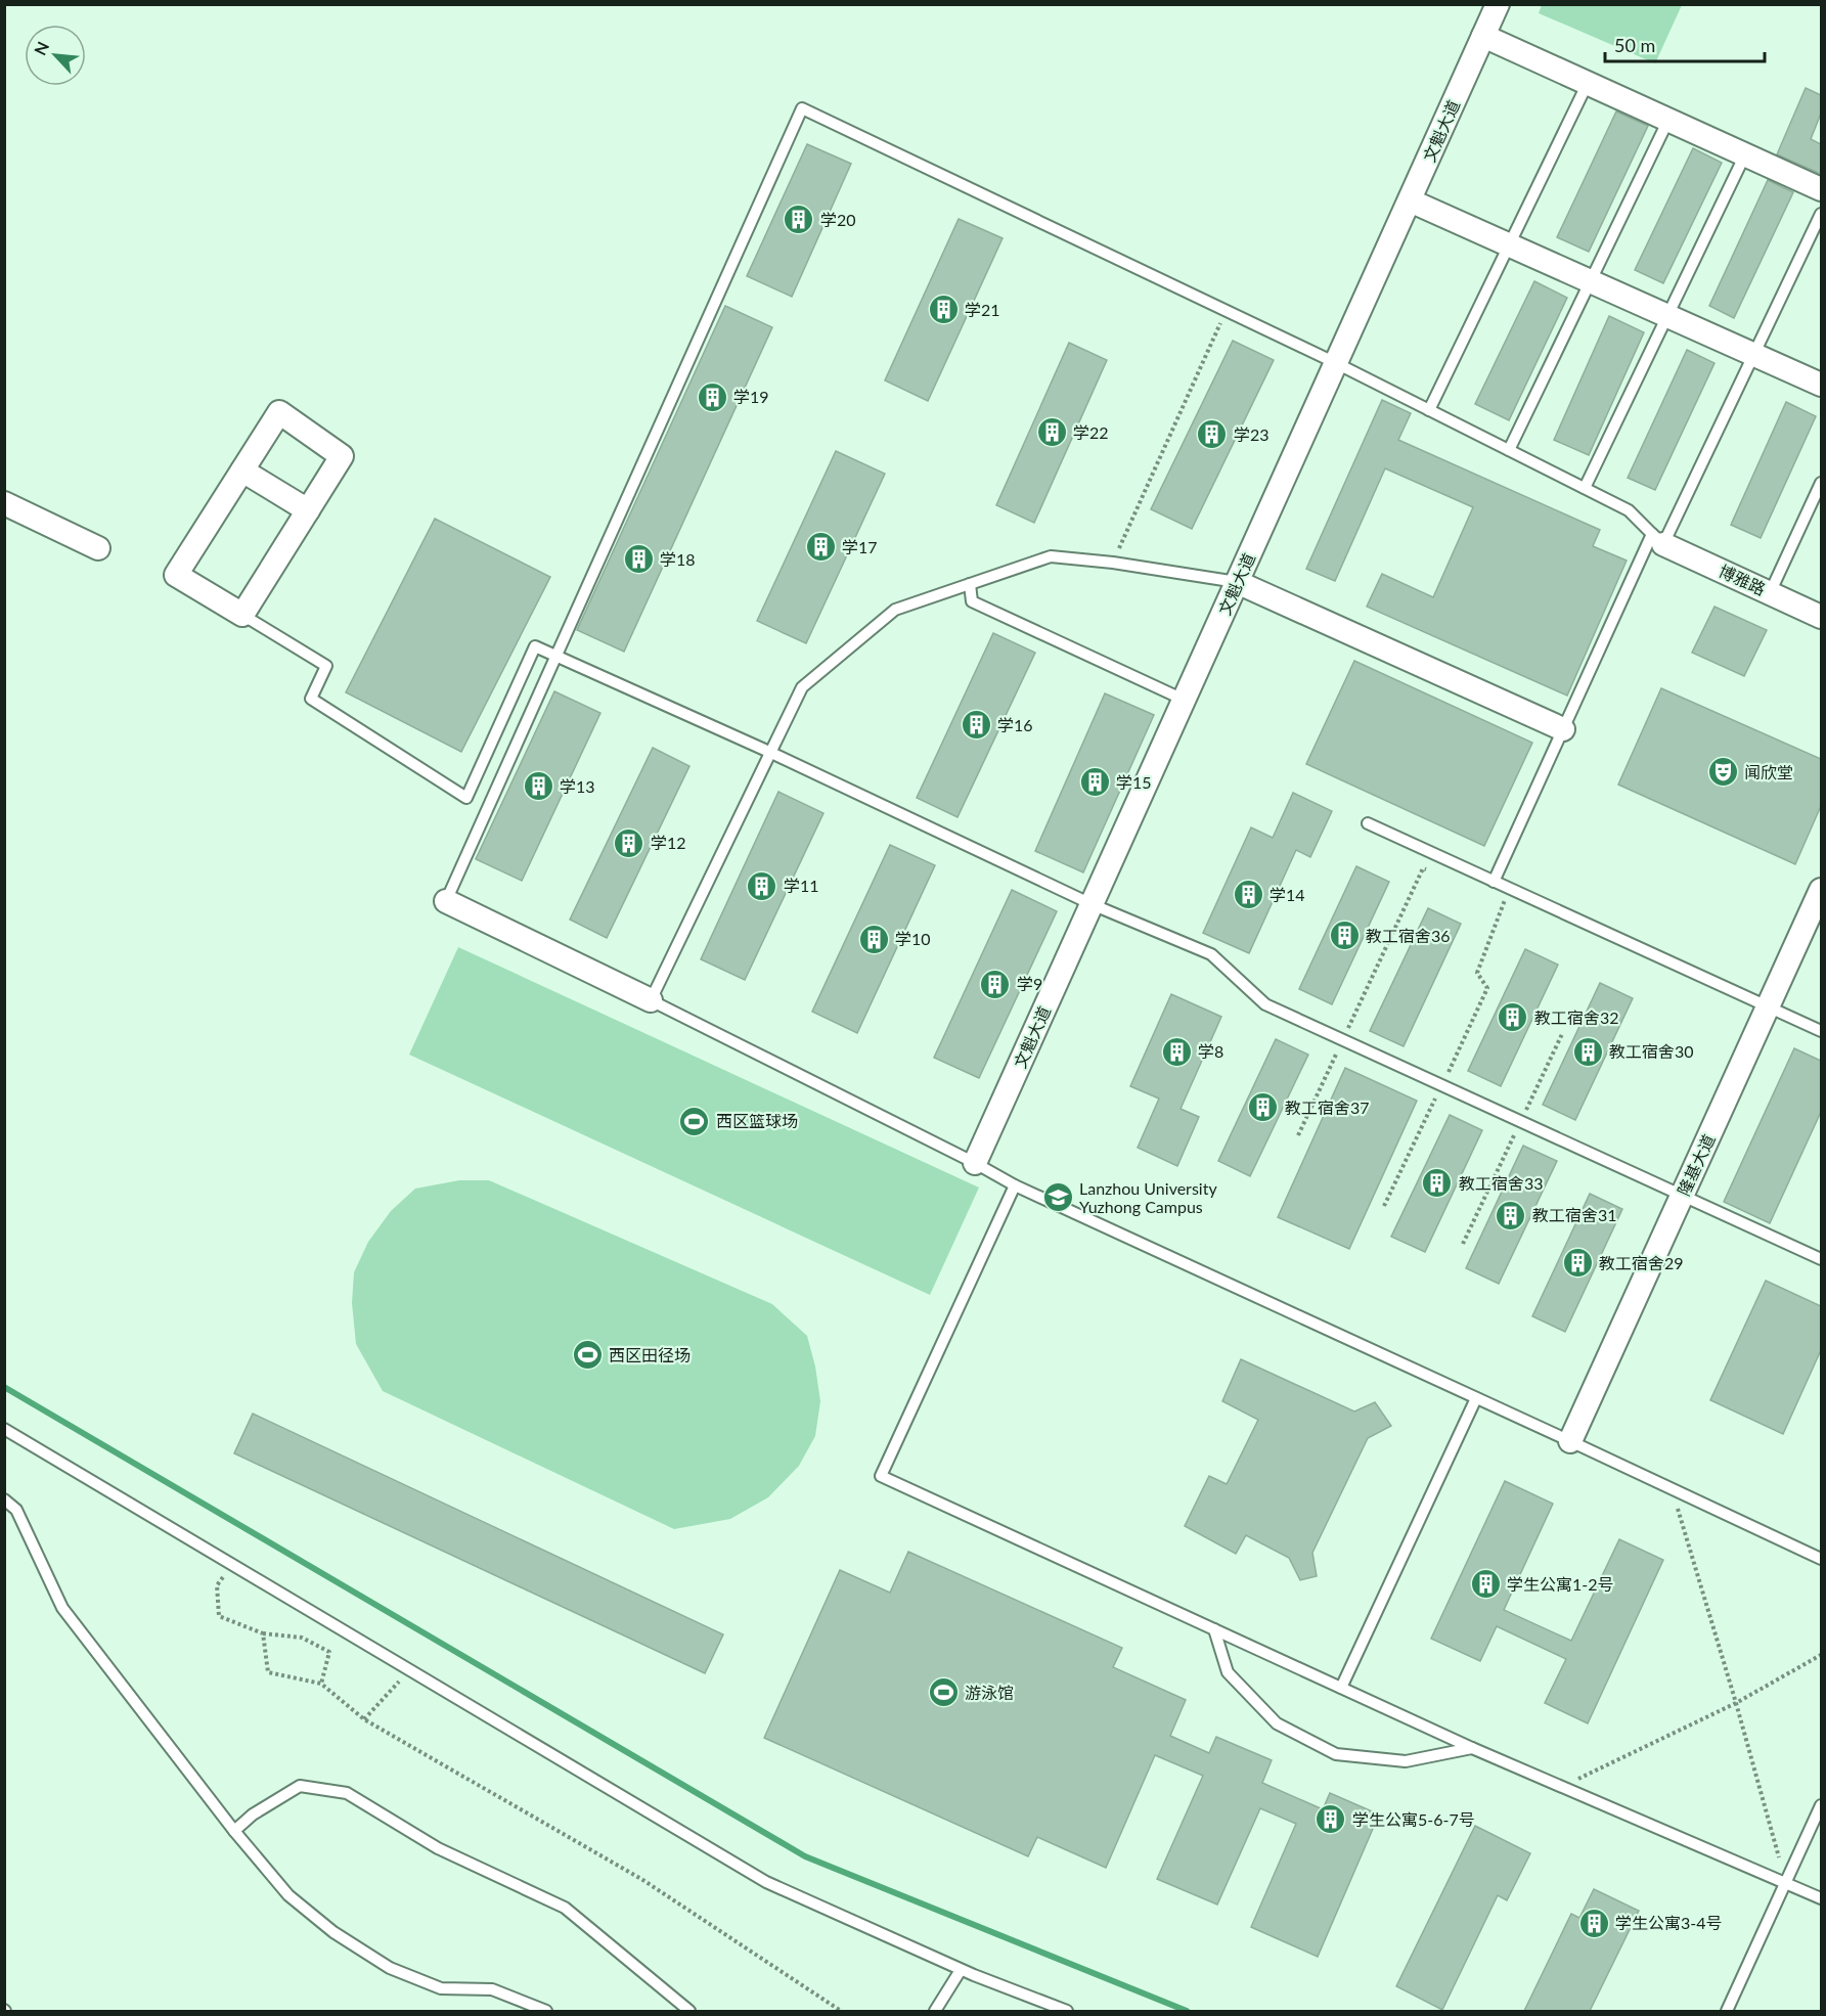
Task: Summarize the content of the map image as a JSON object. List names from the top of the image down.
{
  "streets": {
    "street": ["文魁大道", "博雅路", "隆基大道"]
  },
  "places": {
    "building": [
      "学20",
      "学21",
      "学19",
      "学22",
      "学23",
      "学17",
      "学18",
      "学16",
      "学15",
      "学13",
      "学12",
      "学11",
      "学14",
      "教工宿舍36",
      "学10",
      "学9",
      "教工宿舍32",
      "学8",
      "教工宿舍30",
      "教工宿舍37",
      "教工宿舍33",
      "教工宿舍31",
      "教工宿舍29",
      "学生公寓1-2号",
      "学生公寓5-6-7号",
      "学生公寓3-4号"
    ],
    "theatre": ["闻欣堂"],
    "sports": ["西区篮球场", "西区田径场", "游泳馆"],
    "school or university": ["Lanzhou University Yuzhong Campus"]
  },
  "scale_bar": "50 m",
  "north": "top left"
}
